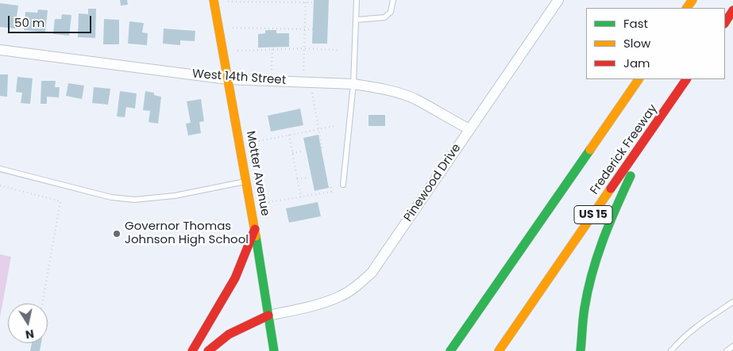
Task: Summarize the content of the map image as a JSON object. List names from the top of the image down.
{
  "streets": {
    "main road": ["Frederick Freeway", "Motter Avenue", "US 15"],
    "street": ["West 14th Street", "Pinewood Drive"]
  },
  "crossings": [
    ["West 14th Street", "Motter Avenue"],
    ["West 14th Street", "Pinewood Drive"],
    ["Motter Avenue", "Pinewood Drive"]
  ],
  "places": ["Governor Thomas Johnson High School"],
  "legend": ["Fast", "Slow", "Jam"],
  "scale_bar": "50 m",
  "north": "bottom"
}
